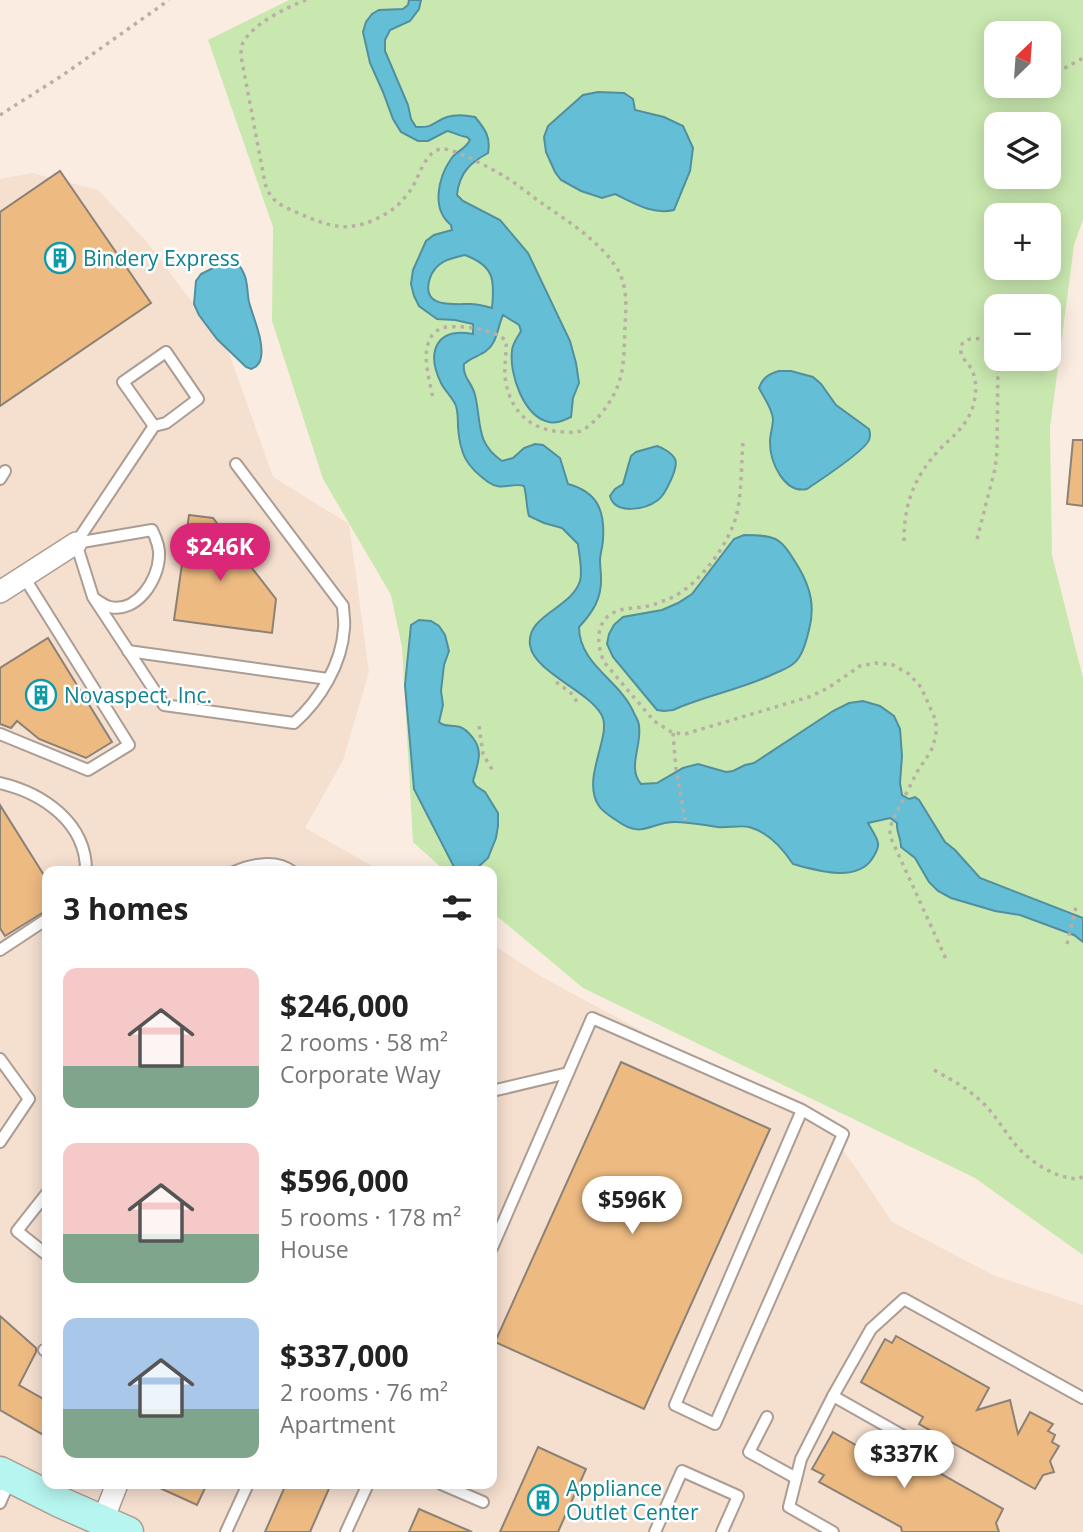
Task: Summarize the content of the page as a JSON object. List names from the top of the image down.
{
  "places": {
    "building": ["Bindery Express", "Novaspect, Inc.", "Appliance Outlet Center"]
  },
  "north": "top right",
  "page": {
    "map_buttons": ["+", "−"],
    "price": ["$246K", "$596K", "$337K"],
    "heading": "3 homes",
    "list": [
      {
        "name": "$246,000",
        "note": "2 rooms · 58 m² · Corporate Way"
      },
      {
        "name": "$596,000",
        "note": "5 rooms · 178 m² · House"
      },
      {
        "name": "$337,000",
        "note": "2 rooms · 76 m² · Apartment"
      }
    ]
  }
}
